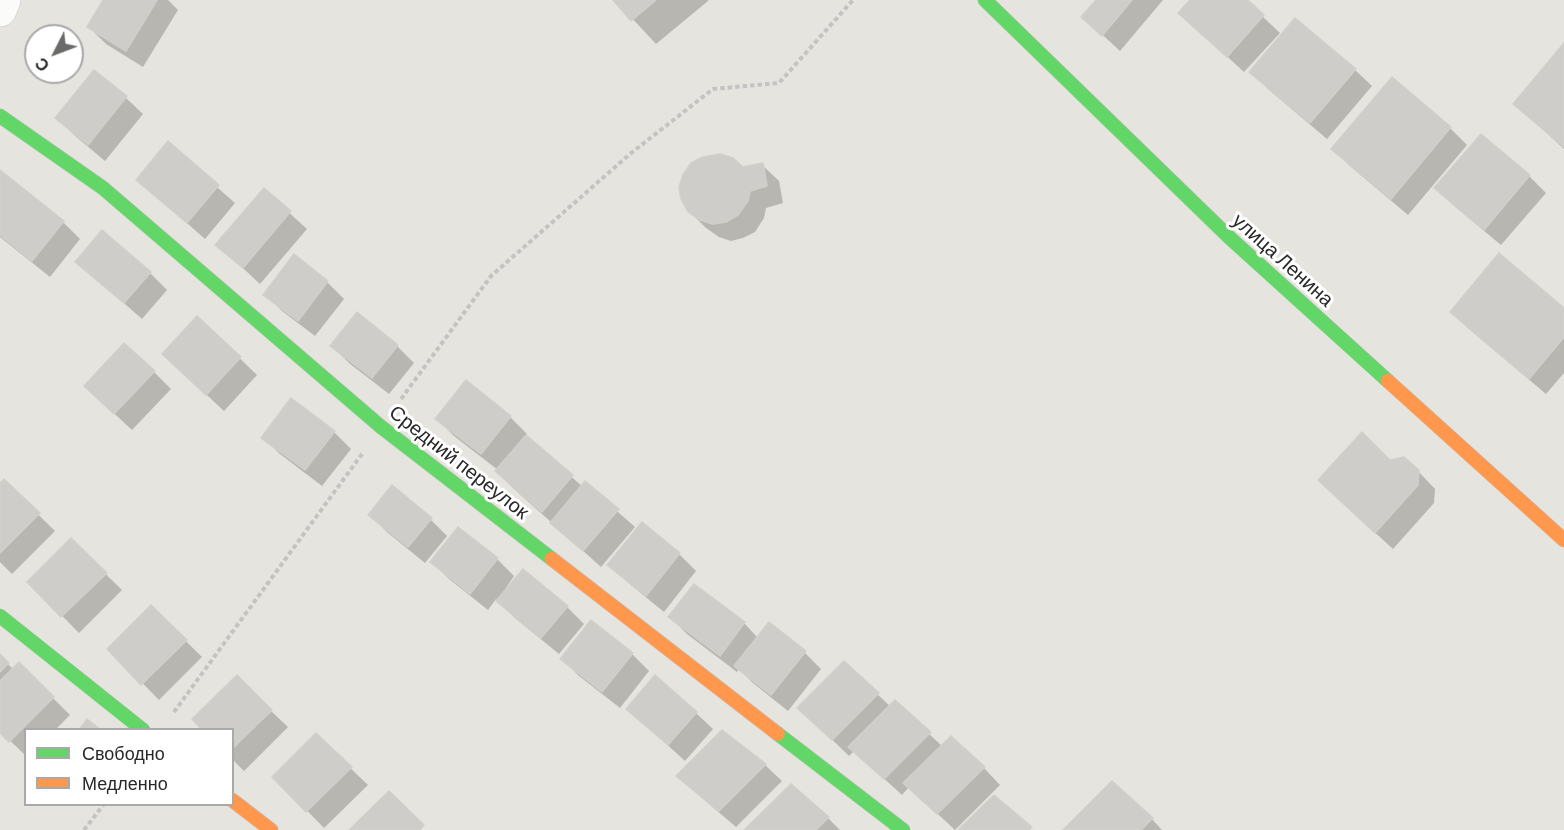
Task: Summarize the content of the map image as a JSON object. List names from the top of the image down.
{
  "streets": {
    "street": ["улица Ленина", "Средний переулок"]
  },
  "legend": ["Свободно", "Медленно"],
  "north": "bottom left"
}
